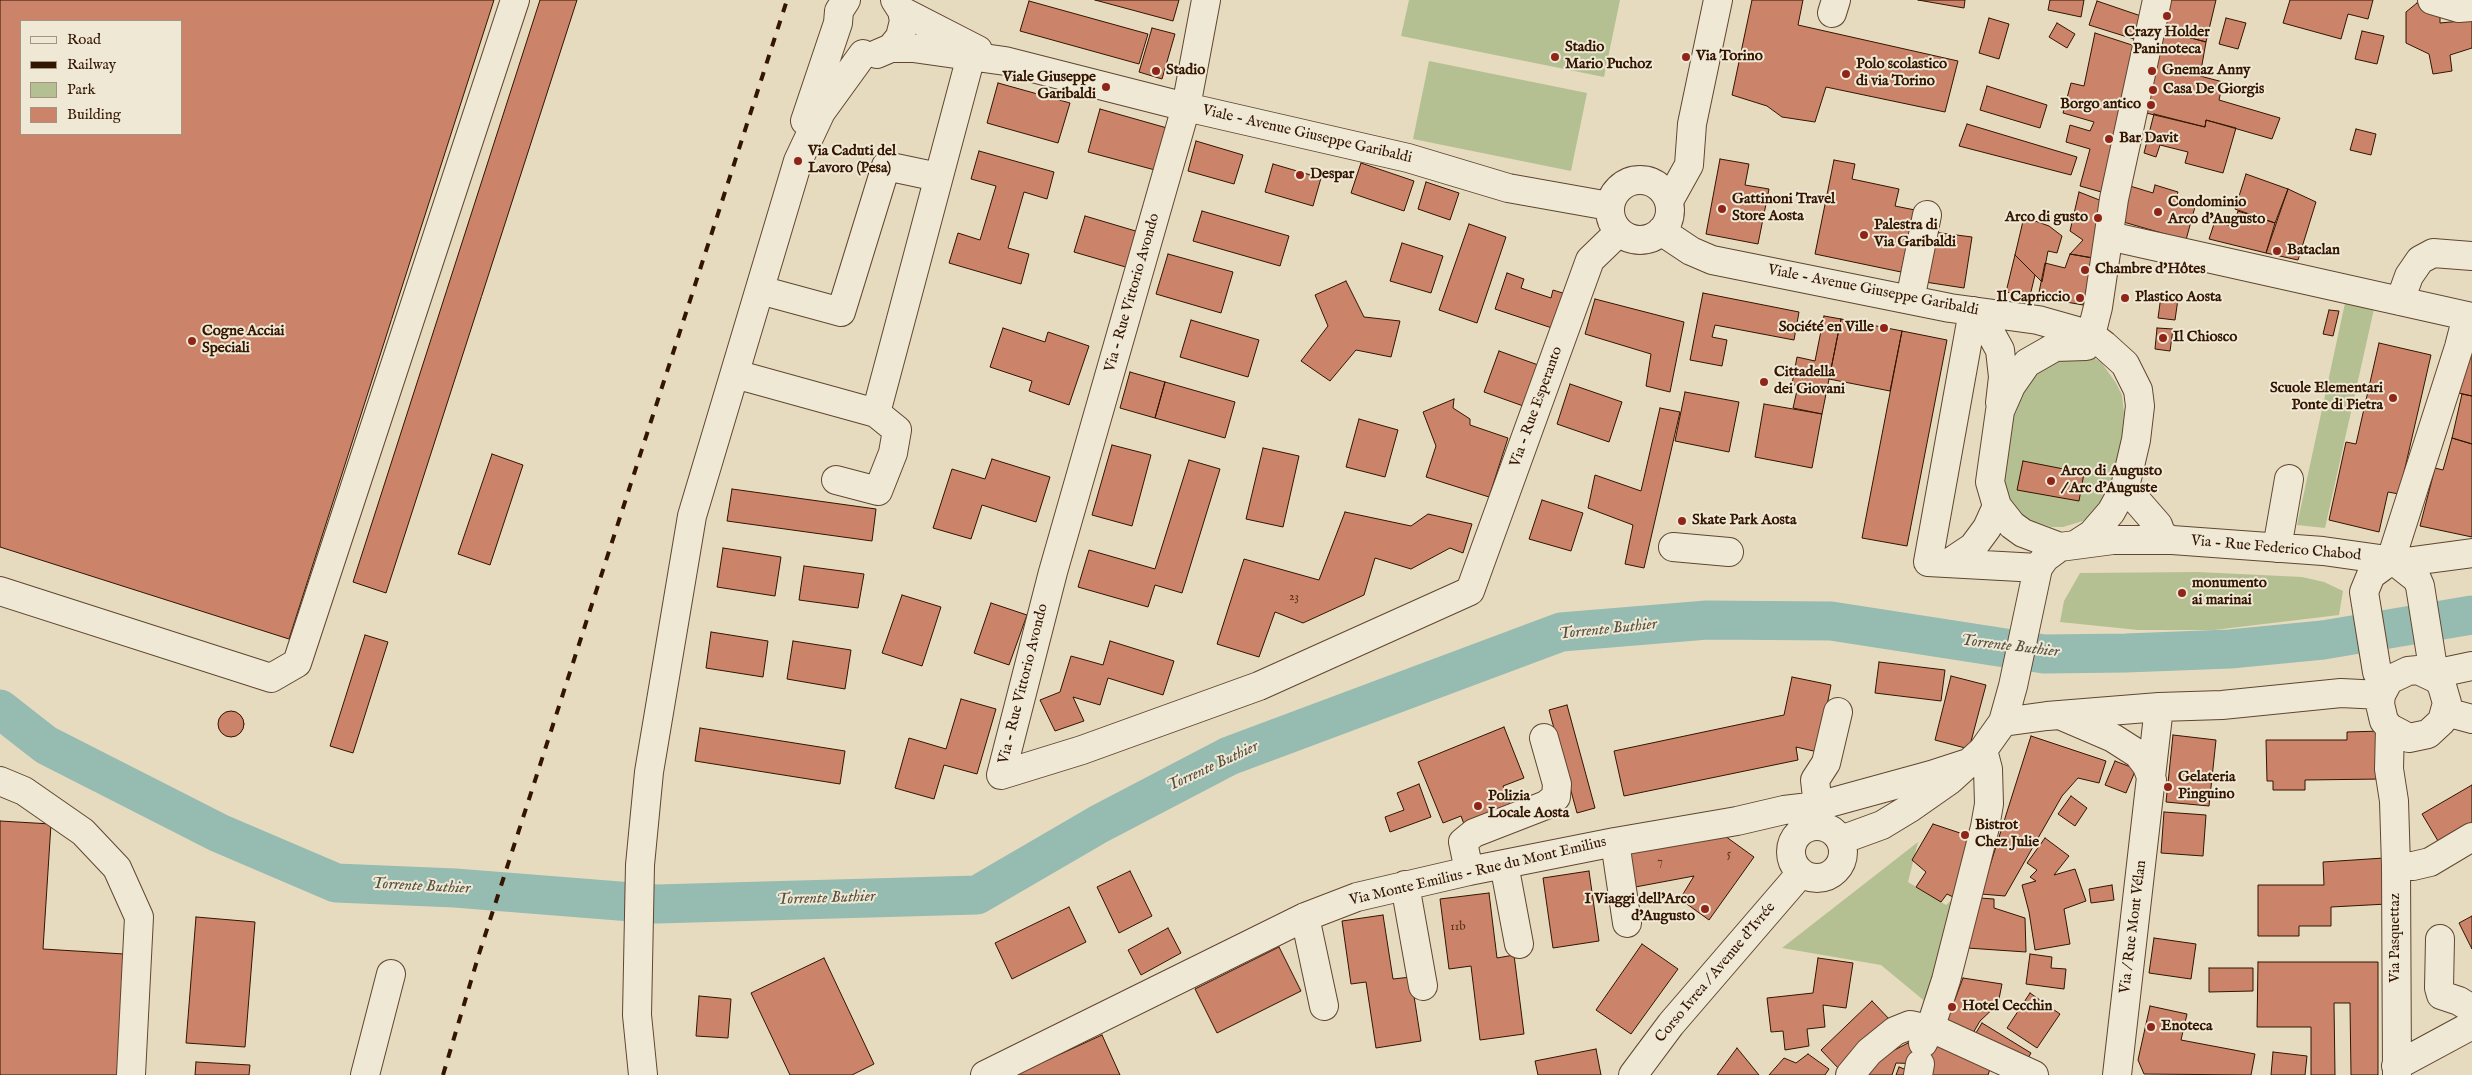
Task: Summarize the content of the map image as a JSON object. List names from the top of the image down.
{
  "streets": {
    "street": [
      "Viale - Avenue Giuseppe Garibaldi",
      "Via - Rue Vittorio Avondo",
      "Via - Rue Esperanto",
      "Via - Rue Federico Chabod",
      "Via Monte Emilius - Rue du Mont Emilius",
      "Via / Rue Mont Vélan",
      "Via Pasquettaz",
      "Corso Ivrea / Avenue d'Ivrée"
    ]
  },
  "crossings": [
    ["Viale - Avenue Giuseppe Garibaldi", "Via - Rue Vittorio Avondo"],
    ["Viale - Avenue Giuseppe Garibaldi", "Via - Rue Esperanto"],
    ["Via - Rue Vittorio Avondo", "Via - Rue Esperanto"]
  ],
  "water": ["Torrente Buthier"],
  "places": [
    "Crazy Holder Paninoteca",
    "Stadio Mario Puchoz",
    "Via Torino",
    "Stadio",
    "Gnemaz Anny",
    "Polo scolastico di via Torino",
    "Viale Giuseppe Garibaldi",
    "Casa De Giorgis",
    "Borgo antico",
    "Bar Davit",
    "Via Caduti del Lavoro (Pesa)",
    "Despar",
    "Gattinoni Travel Store Aosta",
    "Condominio Arco d'Augusto",
    "Arco di gusto",
    "Palestra di Via Garibaldi",
    "Bataclan",
    "Chambre d'Hôtes",
    "Il Capriccio",
    "Plastico Aosta",
    "Société en Ville",
    "Il Chiosco",
    "Cogne Acciai Speciali",
    "Cittadella dei Giovani",
    "Scuole Elementari Ponte di Pietra",
    "Arco di Augusto / Arc d'Auguste",
    "Skate Park Aosta",
    "monumento ai marinai",
    "Gelateria Pinguino",
    "Polizia Locale Aosta",
    "Bistrot Chez Julie",
    "I Viaggi dell'Arco d'Augusto",
    "Hotel Cecchin",
    "Enoteca"
  ],
  "house_numbers": [
    "23",
    "5",
    "7",
    "11b"
  ],
  "legend": [
    "Road",
    "Railway",
    "Park",
    "Building"
  ]
}
